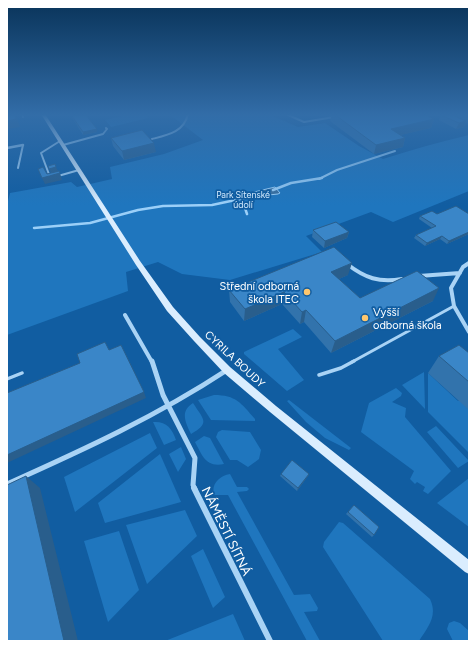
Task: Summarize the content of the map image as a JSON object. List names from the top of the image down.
{
  "streets": {
    "street": ["CYRILA BOUDY", "NÁMĚSTÍ SÍTNÁ"]
  },
  "parks": ["Park Sítenské údolí"],
  "places": ["Střední odborná škola ITEC", "Vyšší odborná škola"]
}
